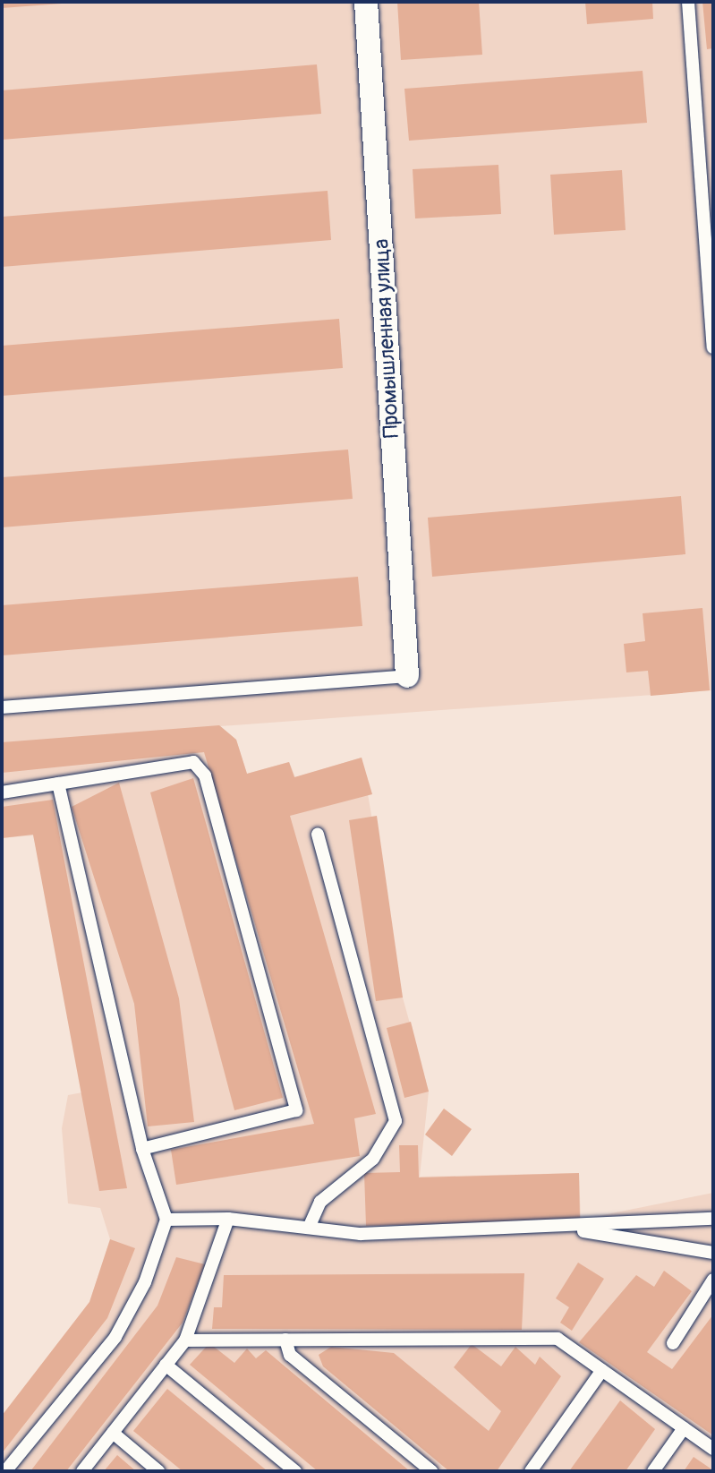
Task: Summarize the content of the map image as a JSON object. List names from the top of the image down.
{
  "streets": {
    "street": ["Промышленная улица"]
  }
}
